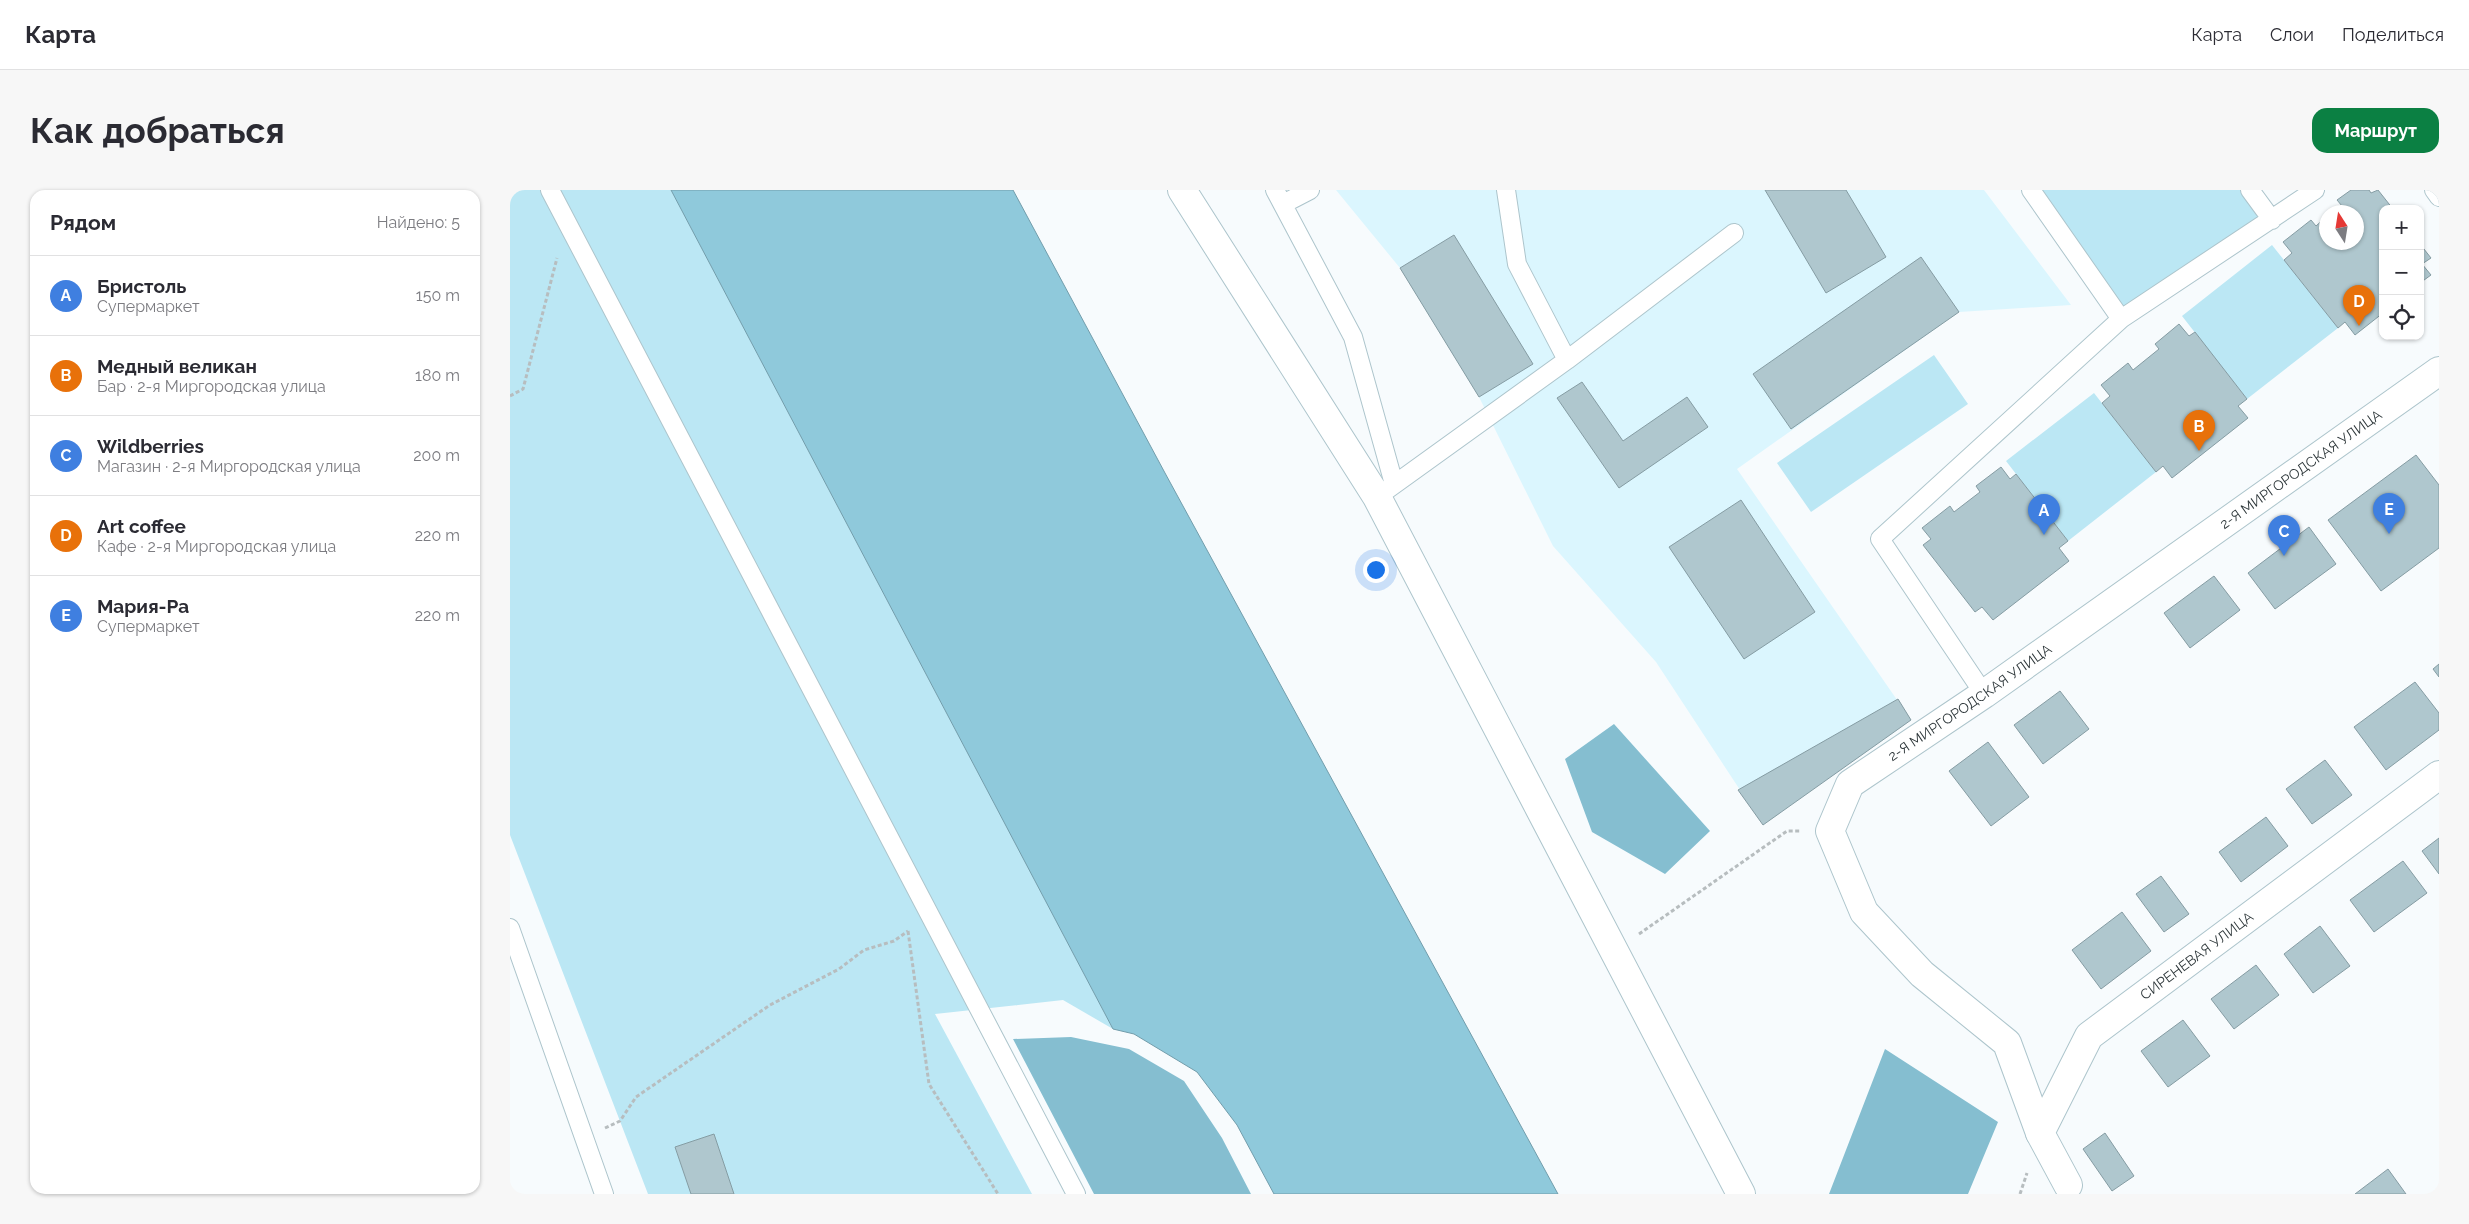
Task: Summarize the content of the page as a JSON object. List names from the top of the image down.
{
  "streets": {
    "street": ["2-Я МИРГОРОДСКАЯ УЛИЦА", "СИРЕНЕВАЯ УЛИЦА"]
  },
  "north": "top",
  "page": {
    "header": "Карта",
    "nav": ["Карта", "Слои", "Поделиться"],
    "buttons": "Маршрут",
    "title": "Как добраться",
    "heading": ["Рядом", "Найдено: 5"],
    "map_buttons": ["+", "−"],
    "list": [
      {
        "mark": "A",
        "name": "Бристоль",
        "note": "Супермаркет",
        "value": "150 m"
      },
      {
        "mark": "B",
        "name": "Медный великан",
        "note": "Бар · 2-я Миргородская улица",
        "value": "180 m"
      },
      {
        "mark": "C",
        "name": "Wildberries",
        "note": "Магазин · 2-я Миргородская улица",
        "value": "200 m"
      },
      {
        "mark": "D",
        "name": "Art coffee",
        "note": "Кафе · 2-я Миргородская улица",
        "value": "220 m"
      },
      {
        "mark": "E",
        "name": "Мария-Ра",
        "note": "Супермаркет",
        "value": "220 m"
      }
    ],
    "pins": [
      "D",
      "B",
      "E",
      "A",
      "C"
    ]
  }
}
